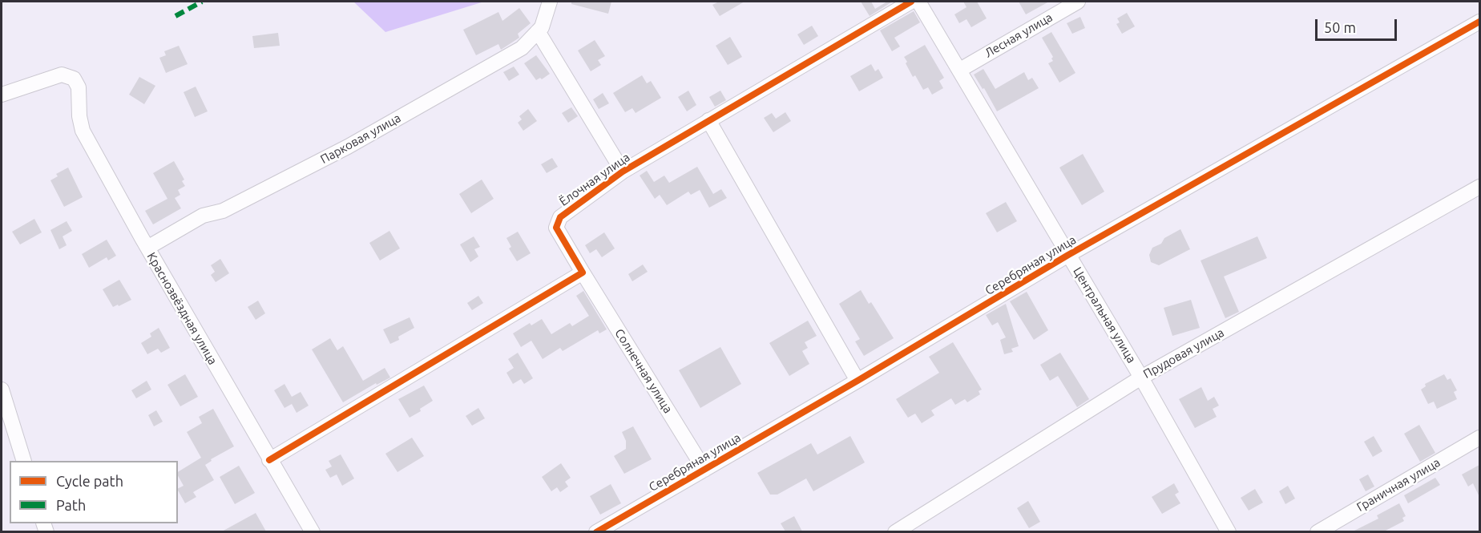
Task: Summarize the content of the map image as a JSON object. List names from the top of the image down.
{
  "streets": {
    "street": [
      "Лесная улица",
      "Парковая улица",
      "Ёлочная улица",
      "Серебряная улица",
      "Краснозвёздная улица",
      "Центральная улица",
      "Прудовая улица",
      "Солнечная улица",
      "Граничная улица"
    ]
  },
  "crossings": [
    ["Лесная улица", "Центральная улица"],
    ["Парковая улица", "Краснозвёздная улица"],
    ["Ёлочная улица", "Солнечная улица"],
    ["Серебряная улица", "Центральная улица"],
    ["Серебряная улица", "Солнечная улица"],
    ["Центральная улица", "Прудовая улица"]
  ],
  "legend": ["Cycle path", "Path"],
  "scale_bar": "50 m"
}
